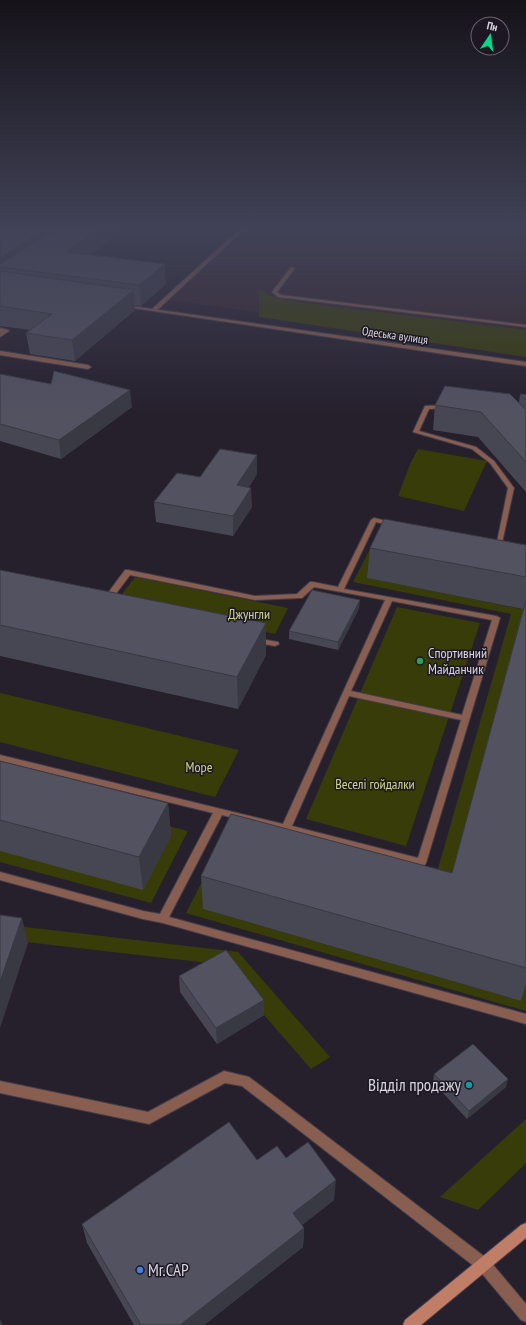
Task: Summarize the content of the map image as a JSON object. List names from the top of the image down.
{
  "streets": {
    "street": ["Одеська вулиця"]
  },
  "parks": ["Джунгли", "Море", "Веселі гойдалки"],
  "places": ["Спортивний Майданчик", "Відділ продажу", "Mr.CAP"],
  "north": "top"
}
